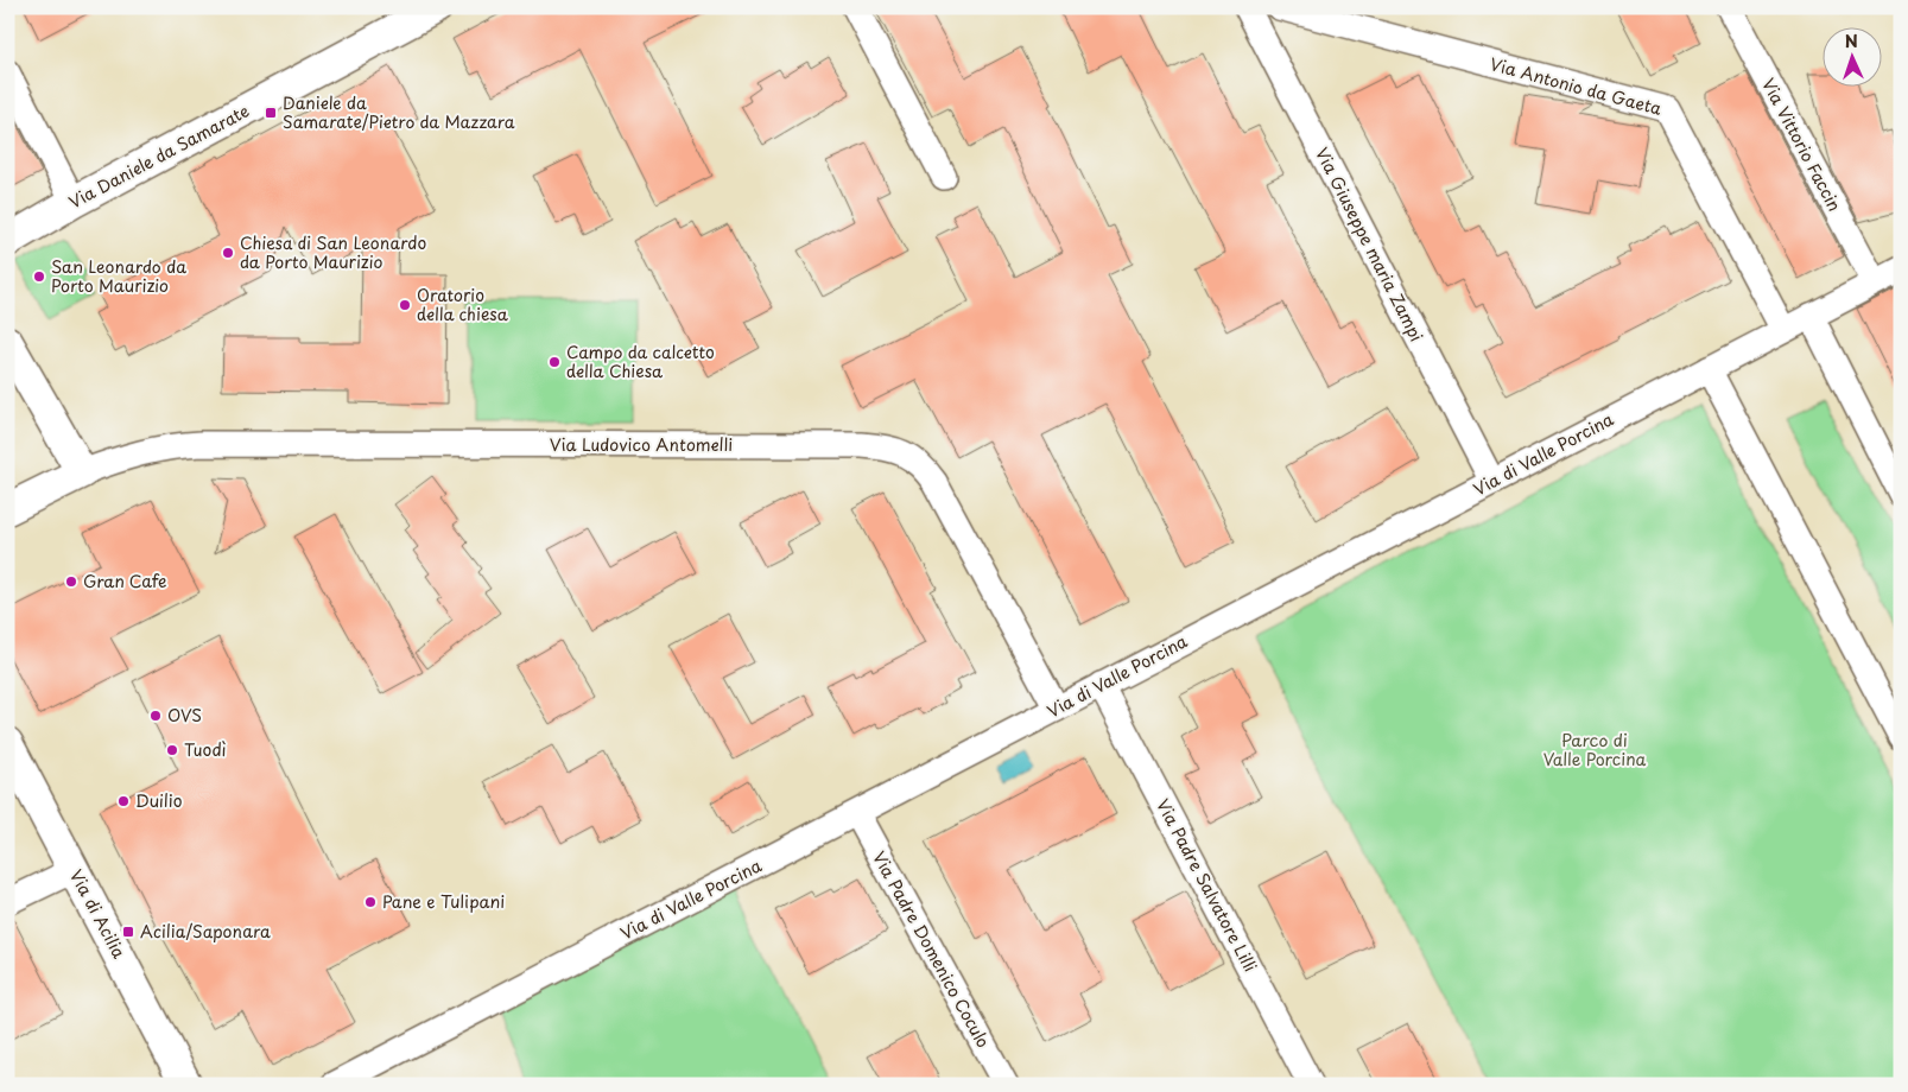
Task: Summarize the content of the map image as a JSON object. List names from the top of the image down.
{
  "streets": {
    "street": [
      "Via Antonio da Gaeta",
      "Via Vittorio Faccin",
      "Via Daniele da Samarate",
      "Via Giuseppe maria Zampi",
      "Via Ludovico Antomelli",
      "Via di Valle Porcina",
      "Via Padre Salvatore Lilli",
      "Via di Acilia",
      "Via Padre Domenico Coculo"
    ]
  },
  "crossings": [
    ["Via Antonio da Gaeta", "Via di Valle Porcina"],
    ["Via Vittorio Faccin", "Via di Valle Porcina"],
    ["Via Giuseppe maria Zampi", "Via di Valle Porcina"],
    ["Via Ludovico Antomelli", "Via di Valle Porcina"],
    ["Via di Valle Porcina", "Via Padre Salvatore Lilli"],
    ["Via di Valle Porcina", "Via Padre Domenico Coculo"]
  ],
  "parks": ["Parco di Valle Porcina"],
  "places": {
    "transit": ["Daniele da Samarate/Pietro da Mazzara", "Acilia/Saponara"],
    "other": [
      "Chiesa di San Leonardo da Porto Maurizio",
      "San Leonardo da Porto Maurizio",
      "Oratorio della chiesa",
      "Campo da calcetto della Chiesa",
      "Gran Cafe",
      "OVS",
      "Tuodì",
      "Duilio",
      "Pane e Tulipani"
    ]
  },
  "north": "top"
}
